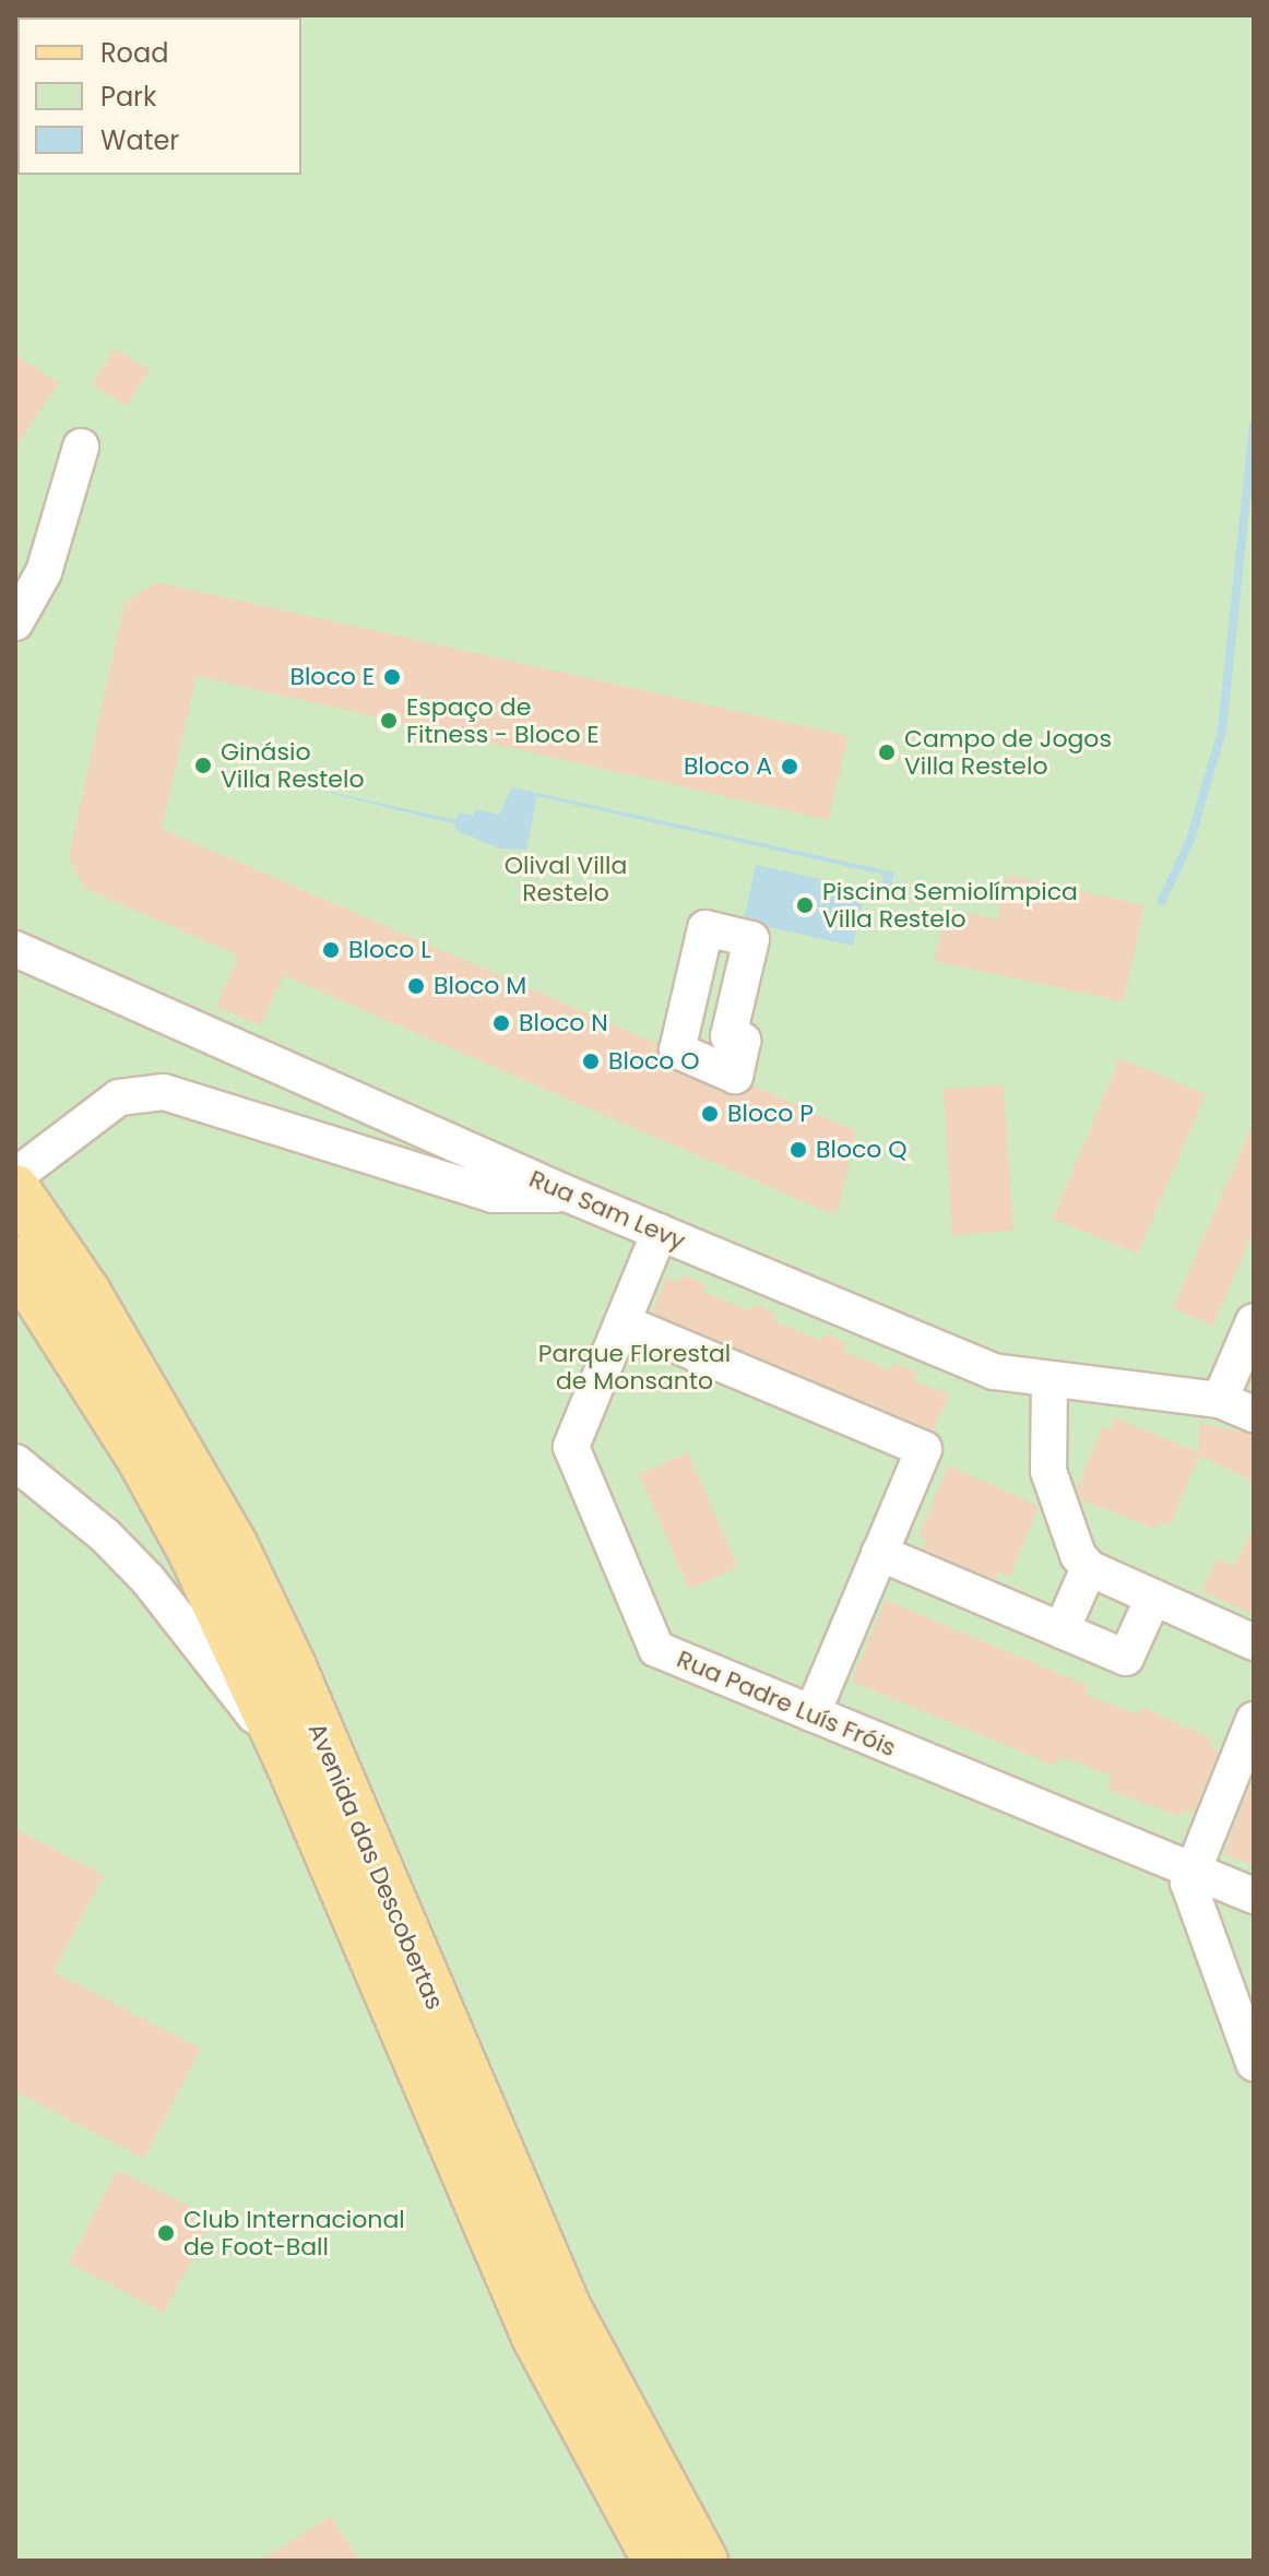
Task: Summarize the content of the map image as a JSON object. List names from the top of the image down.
{
  "streets": {
    "main road": ["Avenida das Descobertas"],
    "street": ["Rua Sam Levy", "Rua Padre Luís Fróis"]
  },
  "crossings": [
    ["Rua Sam Levy", "Rua Padre Luís Fróis"]
  ],
  "parks": ["Olival Villa Restelo", "Parque Florestal de Monsanto"],
  "places": [
    "Bloco E",
    "Espaço de Fitness - Bloco E",
    "Campo de Jogos Villa Restelo",
    "Ginásio Villa Restelo",
    "Bloco A",
    "Piscina Semiolímpica Villa Restelo",
    "Bloco L",
    "Bloco M",
    "Bloco N",
    "Bloco O",
    "Bloco P",
    "Bloco Q",
    "Club Internacional de Foot-Ball"
  ],
  "legend": ["Road", "Park", "Water"]
}
